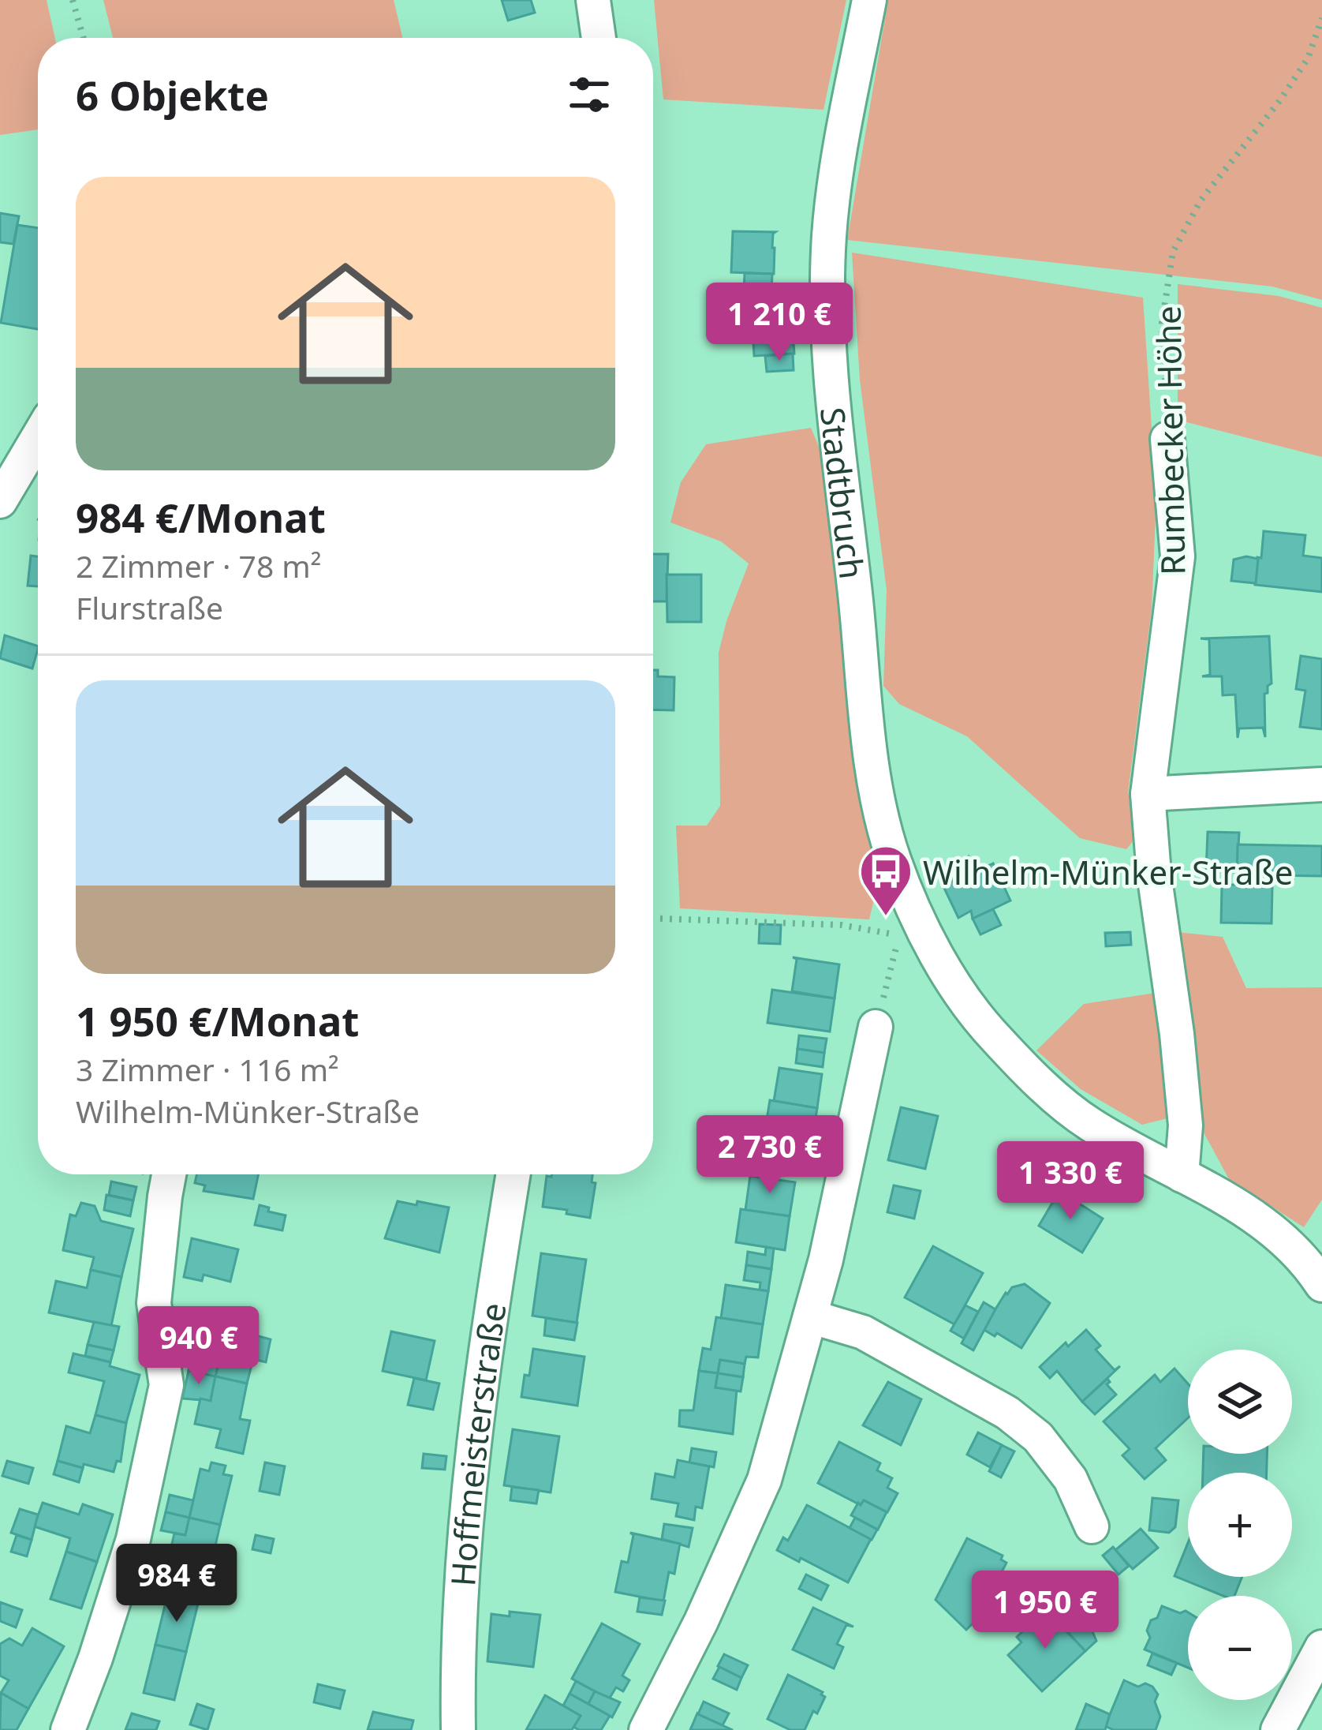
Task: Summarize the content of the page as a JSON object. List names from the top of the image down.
{
  "streets": {
    "street": ["Rumbecker Höhe", "Stadtbruch", "Hoffmeisterstraße"]
  },
  "crossings": [
    ["Rumbecker Höhe", "Stadtbruch"]
  ],
  "places": {
    "bus stop": ["Wilhelm-Münker-Straße"]
  },
  "page": {
    "heading": "6 Objekte",
    "list": [
      {
        "name": "984 €/Monat",
        "note": "2 Zimmer · 78 m² · Flurstraße"
      },
      {
        "name": "1 950 €/Monat",
        "note": "3 Zimmer · 116 m² · Wilhelm-Münker-Straße"
      }
    ],
    "price": [
      "1 210 €",
      "2 730 €",
      "1 330 €",
      "940 €",
      "984 €",
      "1 950 €"
    ],
    "map_buttons": ["+", "−"]
  }
}
